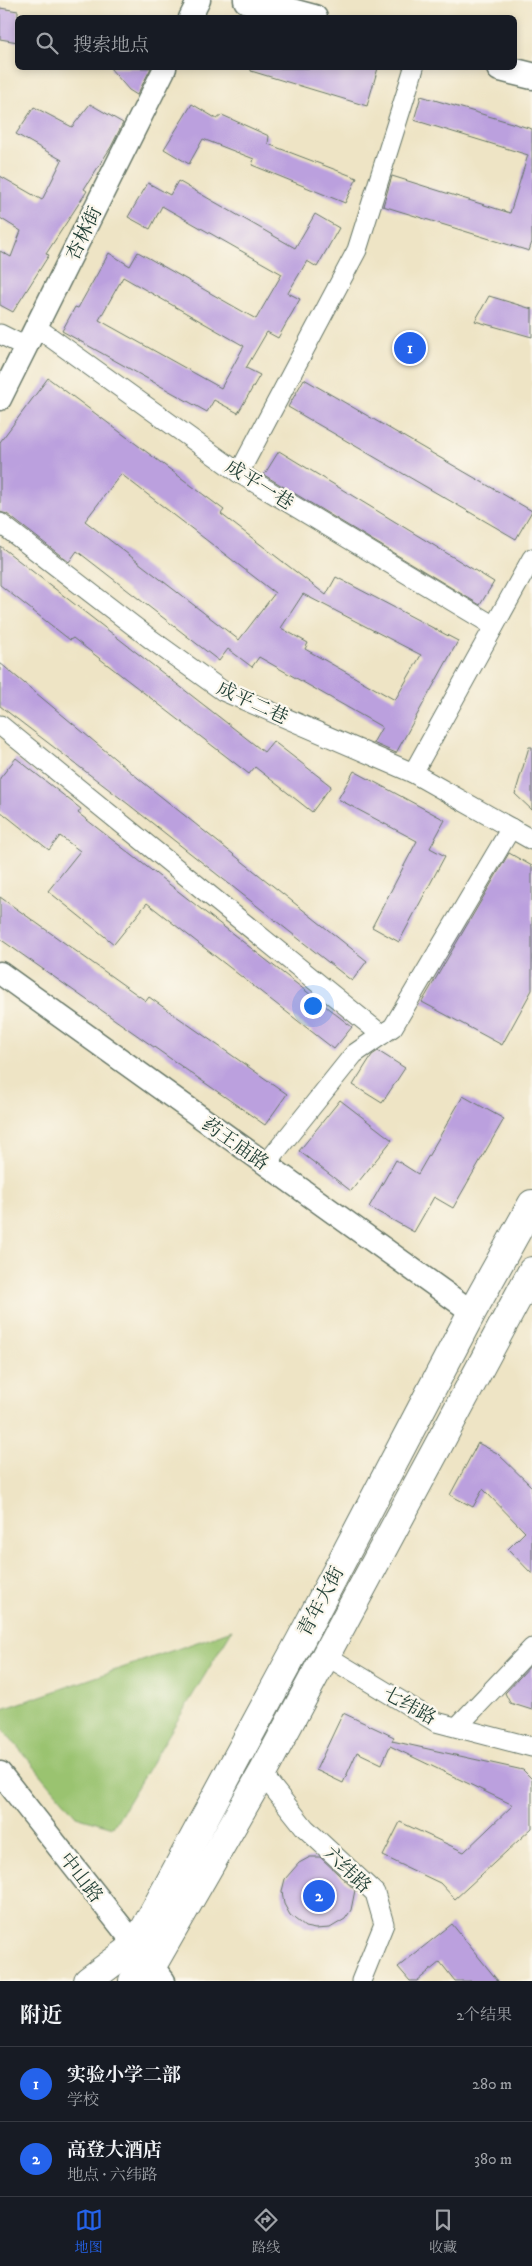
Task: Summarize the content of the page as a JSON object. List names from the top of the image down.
{
  "streets": {
    "main road": ["青年大街"],
    "street": [
      "杏林街",
      "成平一巷",
      "成平二巷",
      "药王庙路",
      "七纬路",
      "六纬路",
      "中山路"
    ]
  },
  "crossings": [
    ["杏林街", "成平一巷"],
    ["药王庙路", "青年大街"],
    ["青年大街", "七纬路"],
    ["青年大街", "六纬路"],
    ["青年大街", "中山路"]
  ],
  "page": {
    "search": "搜索地点",
    "pins": ["1", "2"],
    "heading": ["附近", "2个结果"],
    "list": [
      {
        "mark": "1",
        "name": "实验小学二部",
        "note": "学校",
        "value": "280 m"
      },
      {
        "mark": "2",
        "name": "高登大酒店",
        "note": "地点 · 六纬路",
        "value": "380 m"
      }
    ],
    "nav": ["地图", "路线", "收藏"]
  }
}
